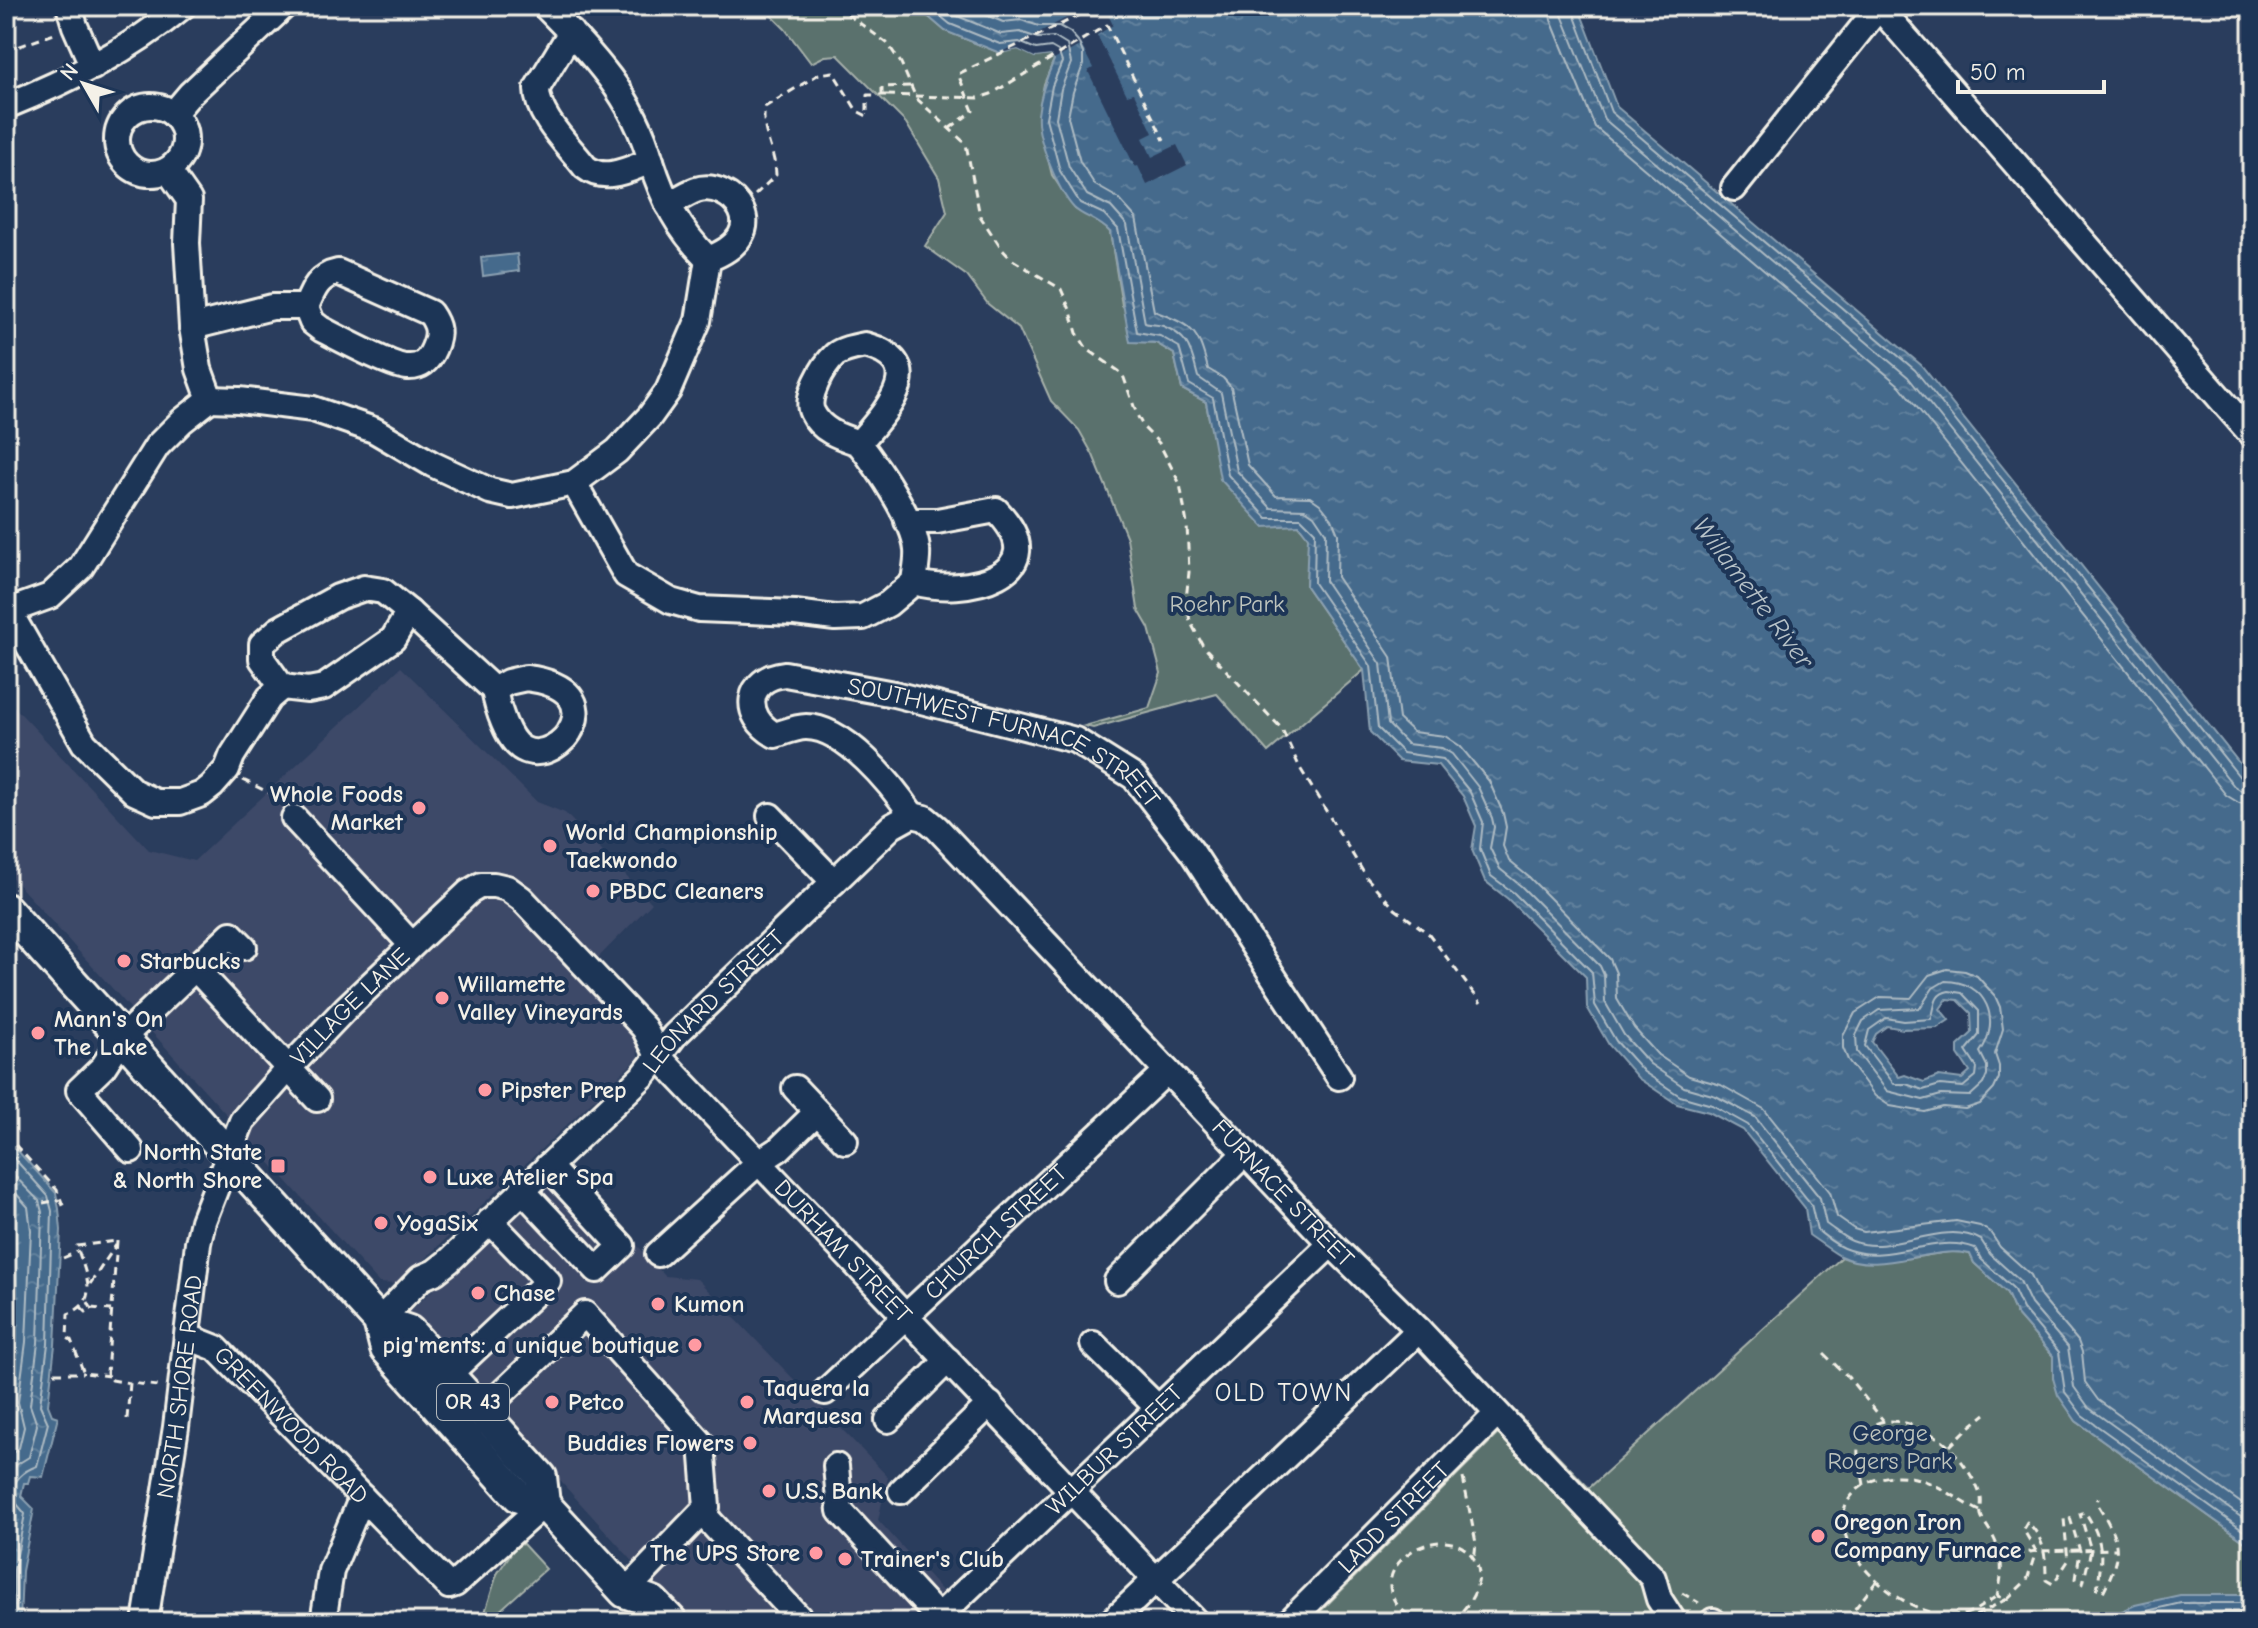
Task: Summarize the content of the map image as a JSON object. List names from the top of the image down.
{
  "streets": {
    "main road": ["OR 43"],
    "street": [
      "SOUTHWEST FURNACE STREET",
      "LEONARD STREET",
      "VILLAGE LANE",
      "FURNACE STREET",
      "CHURCH STREET",
      "DURHAM STREET",
      "NORTH SHORE ROAD",
      "GREENWOOD ROAD",
      "WILBUR STREET",
      "LADD STREET"
    ]
  },
  "crossings": [
    ["SOUTHWEST FURNACE STREET", "LEONARD STREET"],
    ["SOUTHWEST FURNACE STREET", "FURNACE STREET"],
    ["LEONARD STREET", "FURNACE STREET"],
    ["LEONARD STREET", "DURHAM STREET"],
    ["LEONARD STREET", "OR 43"],
    ["VILLAGE LANE", "DURHAM STREET"],
    ["VILLAGE LANE", "NORTH SHORE ROAD"],
    ["VILLAGE LANE", "OR 43"],
    ["FURNACE STREET", "CHURCH STREET"],
    ["FURNACE STREET", "WILBUR STREET"],
    ["FURNACE STREET", "LADD STREET"],
    ["CHURCH STREET", "DURHAM STREET"],
    ["DURHAM STREET", "WILBUR STREET"],
    ["NORTH SHORE ROAD", "OR 43"],
    ["NORTH SHORE ROAD", "GREENWOOD ROAD"]
  ],
  "districts": ["OLD TOWN"],
  "water": ["Willamette River"],
  "parks": ["Roehr Park", "George Rogers Park"],
  "places": {
    "other": [
      "Whole Foods Market",
      "World Championship Taekwondo",
      "PBDC Cleaners",
      "Starbucks",
      "Willamette Valley Vineyards",
      "Mann's On The Lake",
      "Pipster Prep",
      "Luxe Atelier Spa",
      "YogaSix",
      "Chase",
      "Kumon",
      "pig'ments: a unique boutique",
      "Petco",
      "Taquera la Marquesa",
      "Buddies Flowers",
      "U.S. Bank",
      "Oregon Iron Company Furnace",
      "The UPS Store",
      "Trainer's Club"
    ],
    "transit": ["North State & North Shore"]
  },
  "scale_bar": "50 m",
  "north": "top left"
}
